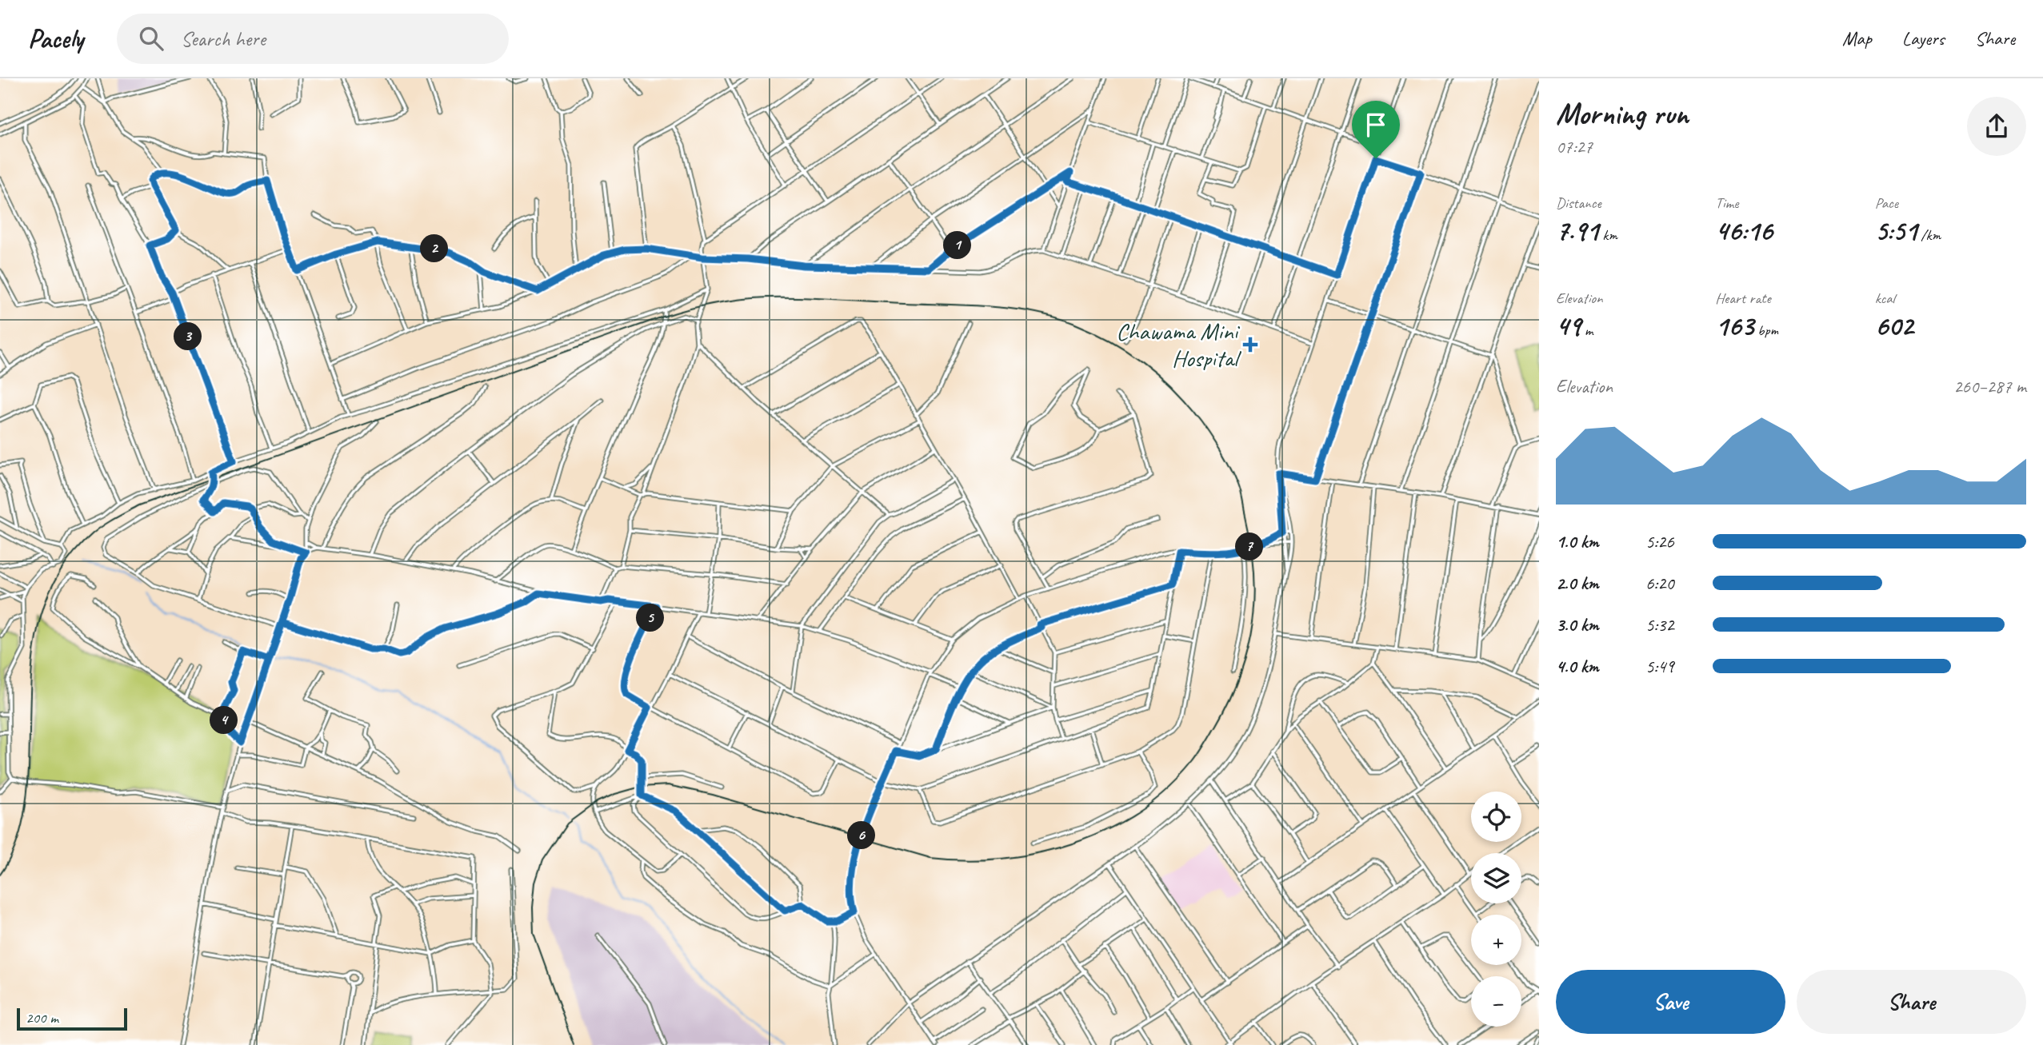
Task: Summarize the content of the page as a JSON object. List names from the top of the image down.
{
  "places": {
    "health": ["Chawama Mini Hospital"]
  },
  "scale_bar": "200 m",
  "page": {
    "header": "Pacely",
    "search": "Search here",
    "nav": ["Map", "Layers", "Share"],
    "heading": ["Morning run", "07:27"],
    "stats": [
      ["Distance", "7.91 km"],
      ["Time", "46:16"],
      ["Pace", "5:51 /km"],
      ["Elevation", "49 m"],
      ["Heart rate", "163 bpm"],
      ["kcal", "602"]
    ],
    "pins": [
      "1",
      "2",
      "3",
      "7",
      "5",
      "4",
      "6"
    ],
    "chart": ["Elevation", "260–287 m"],
    "list": [
      {
        "name": "1.0 km",
        "note": "5:26"
      },
      {
        "name": "2.0 km",
        "note": "6:20"
      },
      {
        "name": "3.0 km",
        "note": "5:32"
      },
      {
        "name": "4.0 km",
        "note": "5:49"
      }
    ],
    "map_buttons": ["+", "−"],
    "buttons": ["Save", "Share"],
    "scale": "200 m"
  }
}
